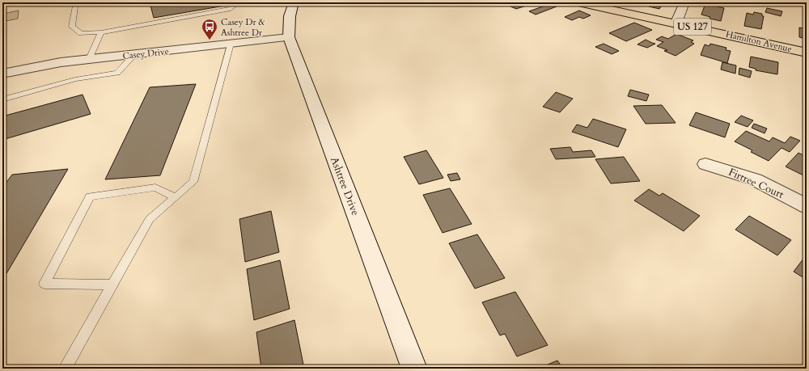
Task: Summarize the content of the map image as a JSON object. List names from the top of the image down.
{
  "streets": {
    "main road": ["US 127", "Hamilton Avenue"],
    "street": ["Casey Drive", "Firtree Court", "Ashtree Drive"]
  },
  "crossings": [
    ["Casey Drive", "Ashtree Drive"]
  ],
  "places": {
    "bus stop": ["Casey Dr & Ashtree Dr"]
  }
}
